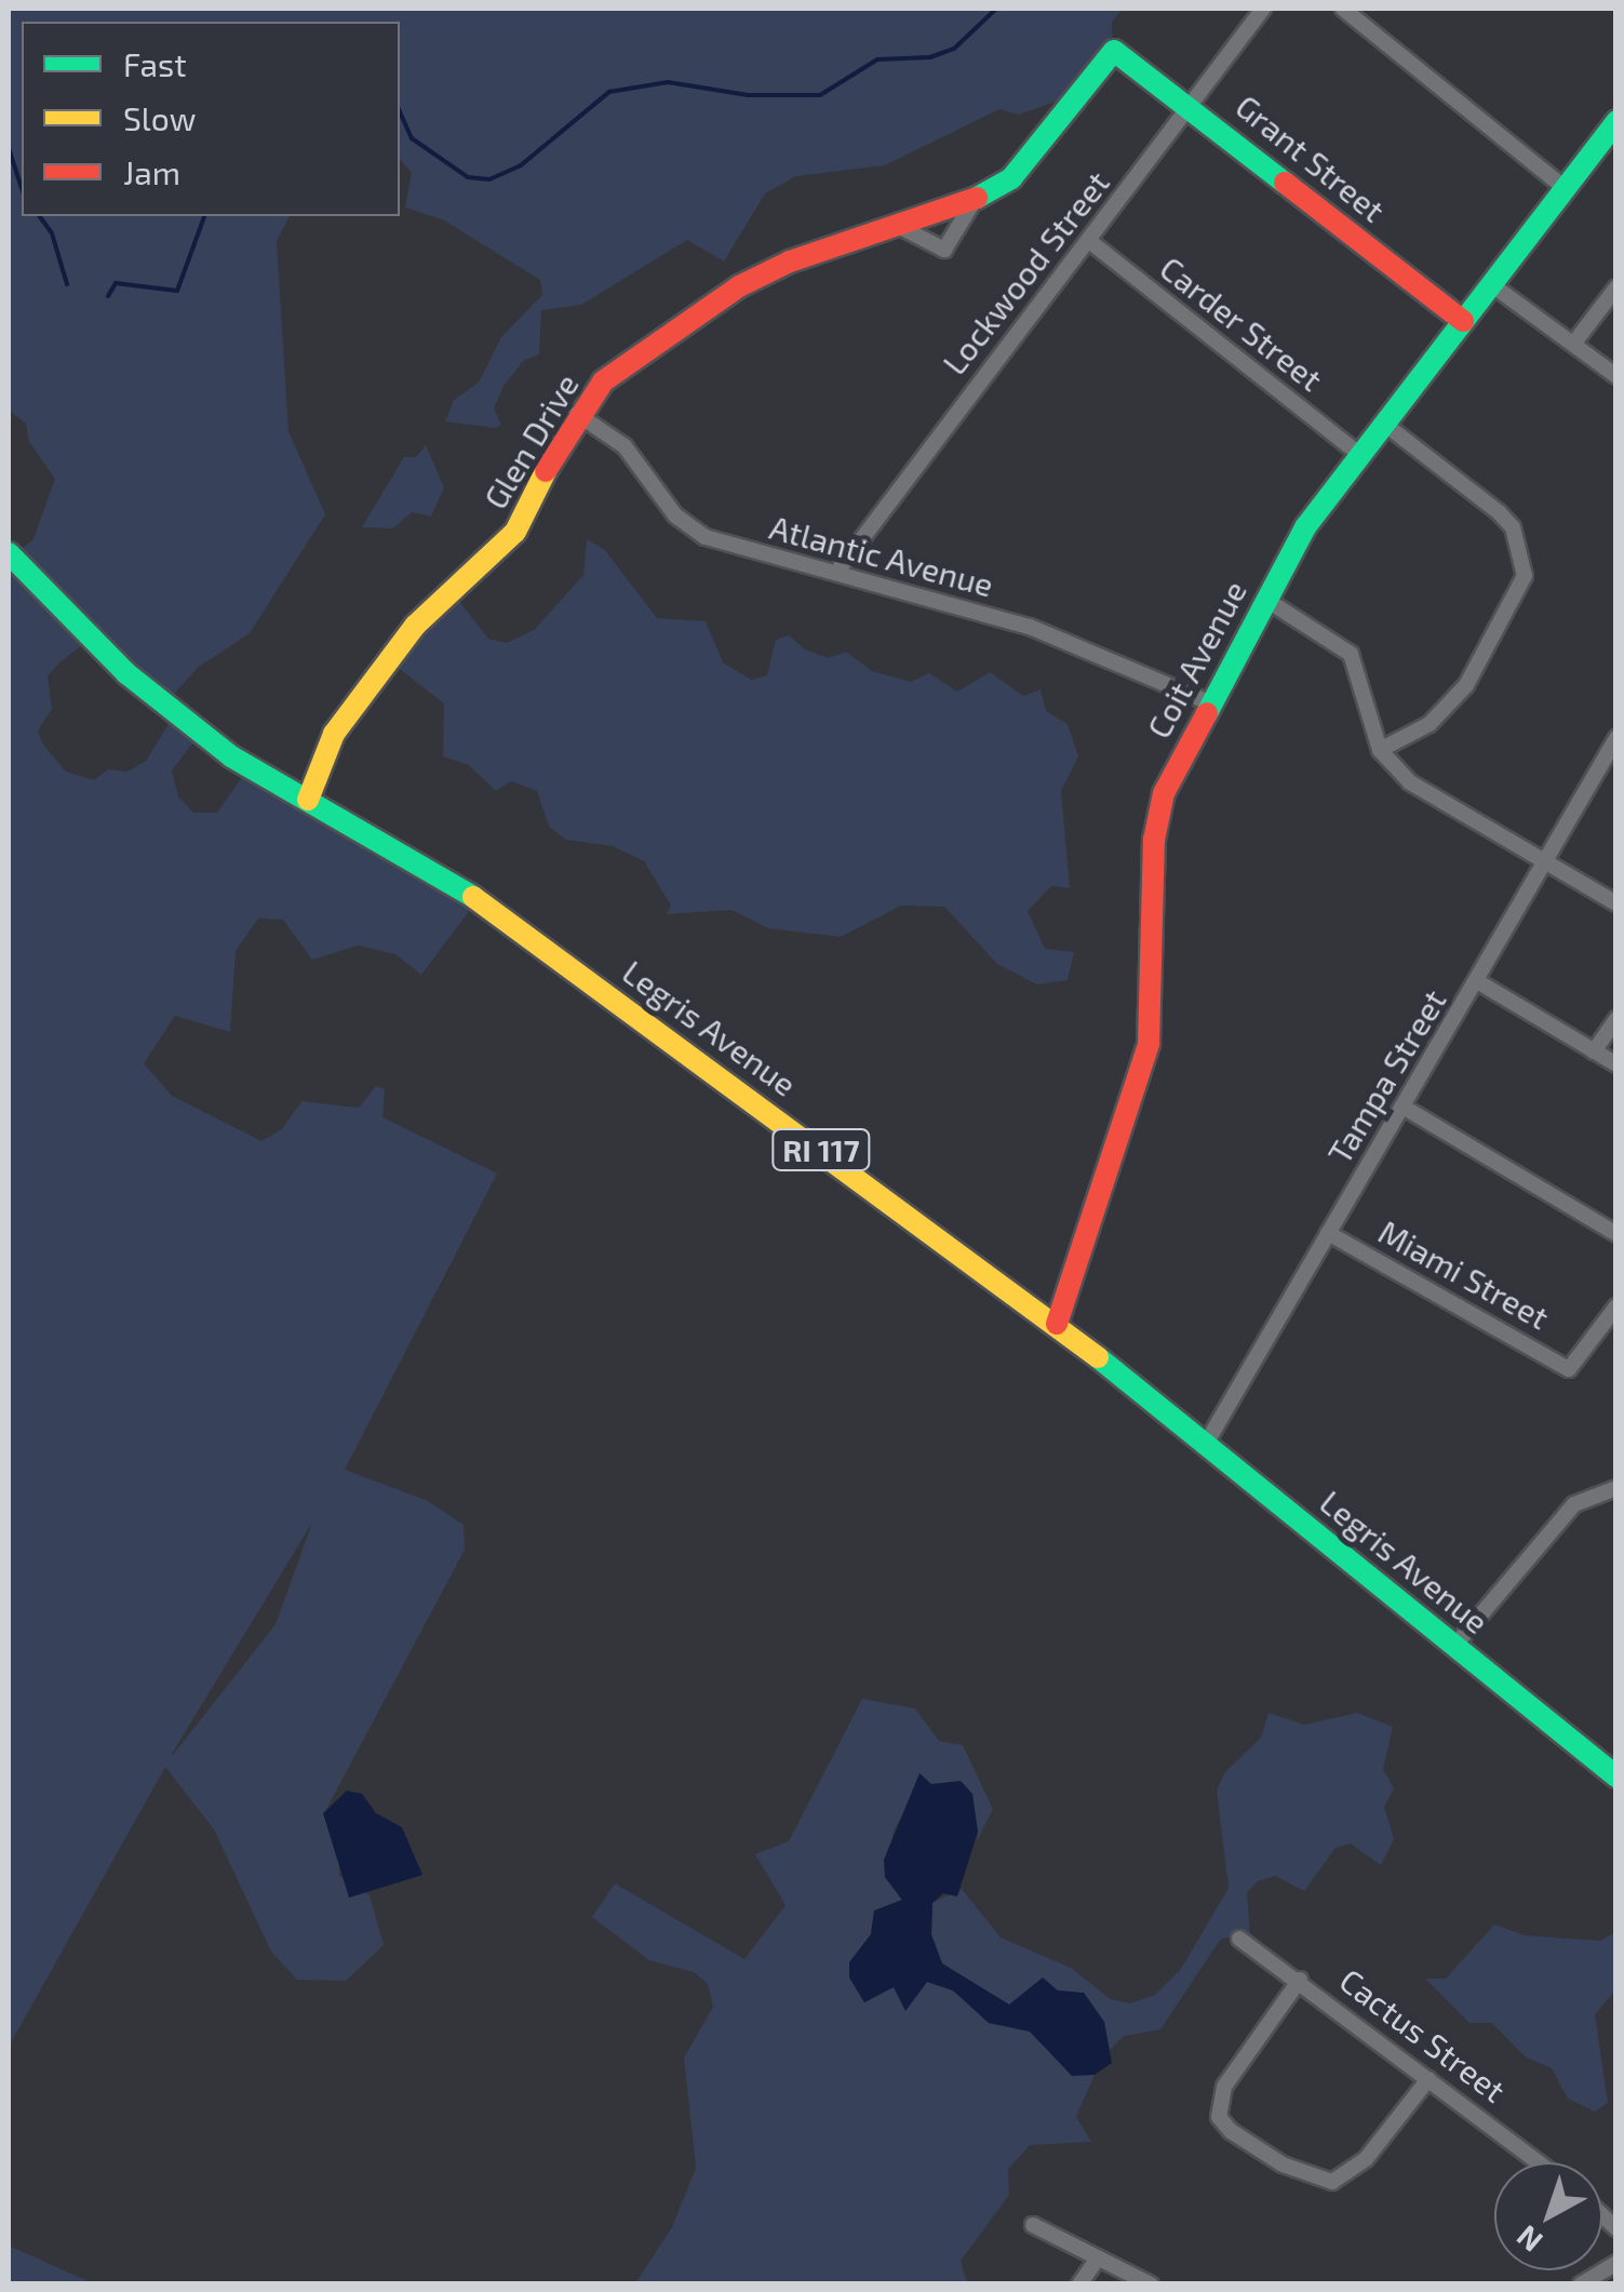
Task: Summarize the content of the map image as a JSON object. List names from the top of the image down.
{
  "streets": {
    "street": [
      "Grant Street",
      "Lockwood Street",
      "Carder Street",
      "Glen Drive",
      "Atlantic Avenue",
      "Coit Avenue",
      "Legris Avenue",
      "Tampa Street",
      "RI 117",
      "Miami Street",
      "Cactus Street"
    ]
  },
  "crossings": [
    ["Grant Street", "Lockwood Street"],
    ["Grant Street", "Glen Drive"],
    ["Grant Street", "Coit Avenue"],
    ["Lockwood Street", "Carder Street"],
    ["Lockwood Street", "Atlantic Avenue"],
    ["Carder Street", "Coit Avenue"],
    ["Glen Drive", "Atlantic Avenue"],
    ["Glen Drive", "Legris Avenue"],
    ["Atlantic Avenue", "Coit Avenue"],
    ["Coit Avenue", "Legris Avenue"],
    ["Legris Avenue", "Tampa Street"],
    ["Tampa Street", "Miami Street"]
  ],
  "legend": ["Fast", "Slow", "Jam"],
  "north": "bottom left"
}
